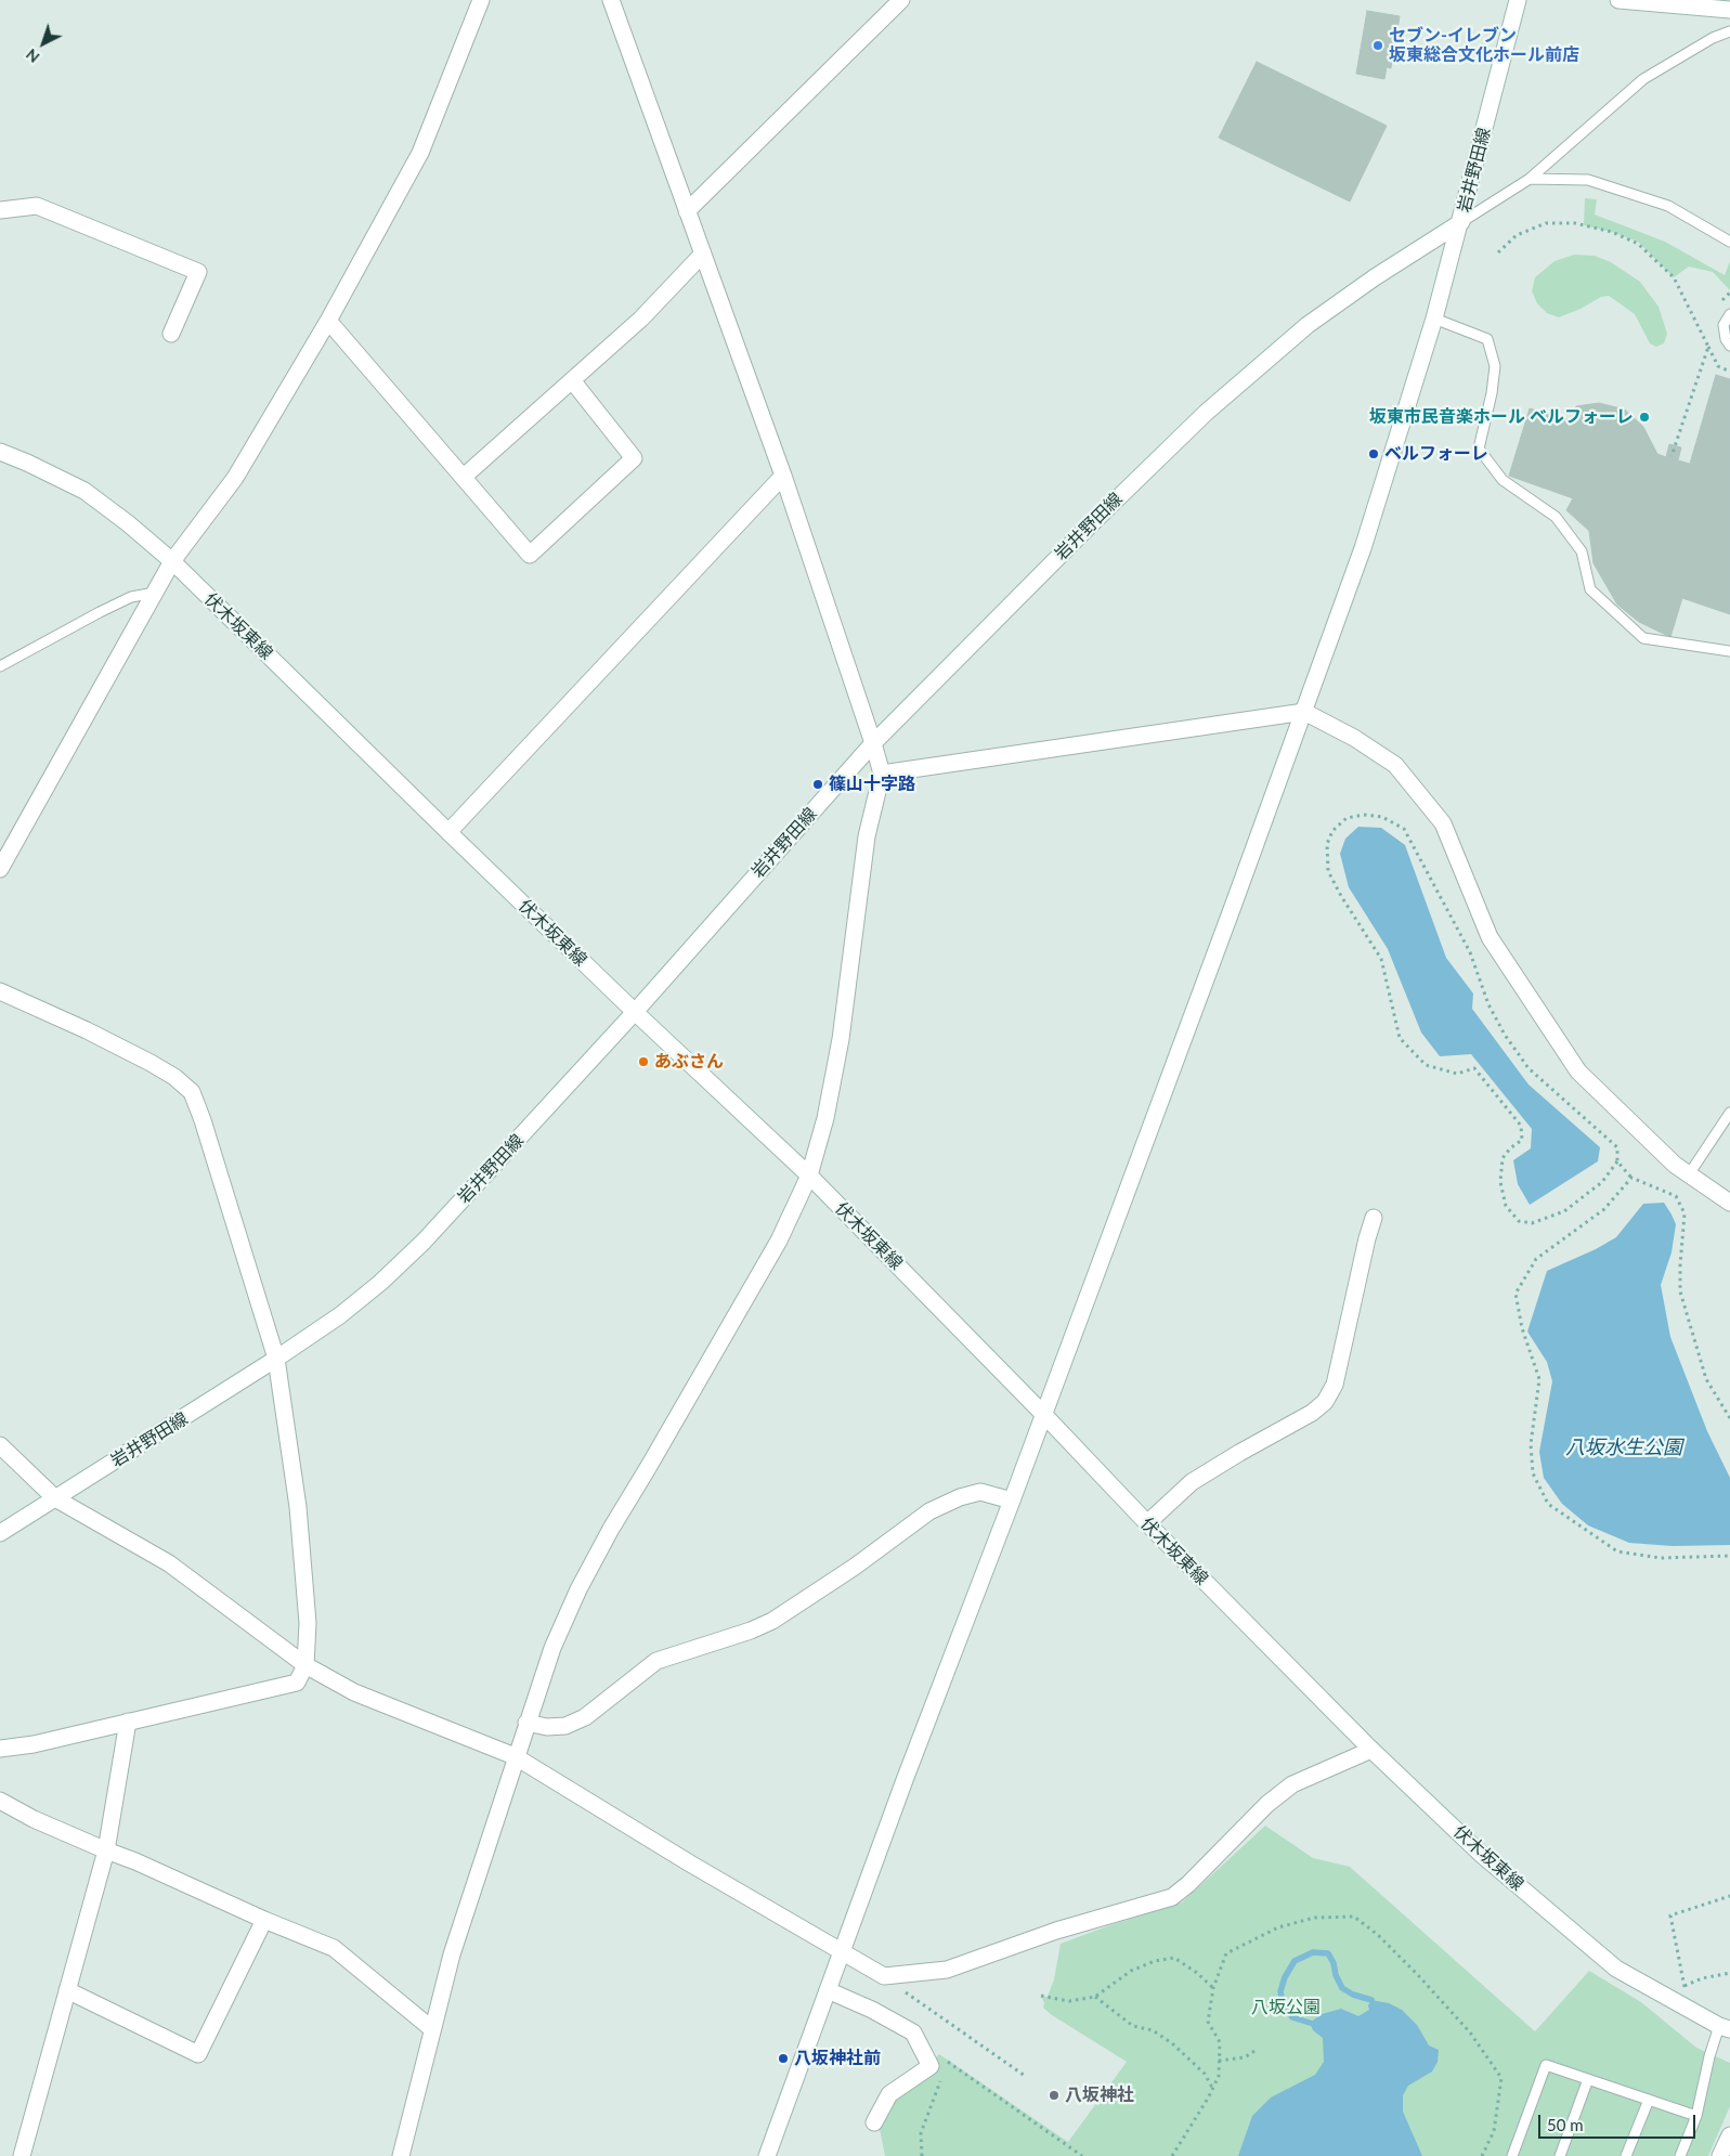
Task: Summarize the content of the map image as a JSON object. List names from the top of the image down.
{
  "streets": {
    "street": ["岩井野田線", "伏木坂東線"]
  },
  "crossings": [
    ["岩井野田線", "伏木坂東線"]
  ],
  "water": ["八坂水生公園"],
  "parks": ["八坂公園"],
  "places": [
    "セブン-イレブン 坂東総合文化ホール前店",
    "坂東市民音楽ホール ベルフォーレ",
    "ベルフォーレ",
    "篠山十字路",
    "あぶさん",
    "八坂神社前",
    "八坂神社"
  ],
  "scale_bar": "50 m",
  "north": "bottom left"
}
